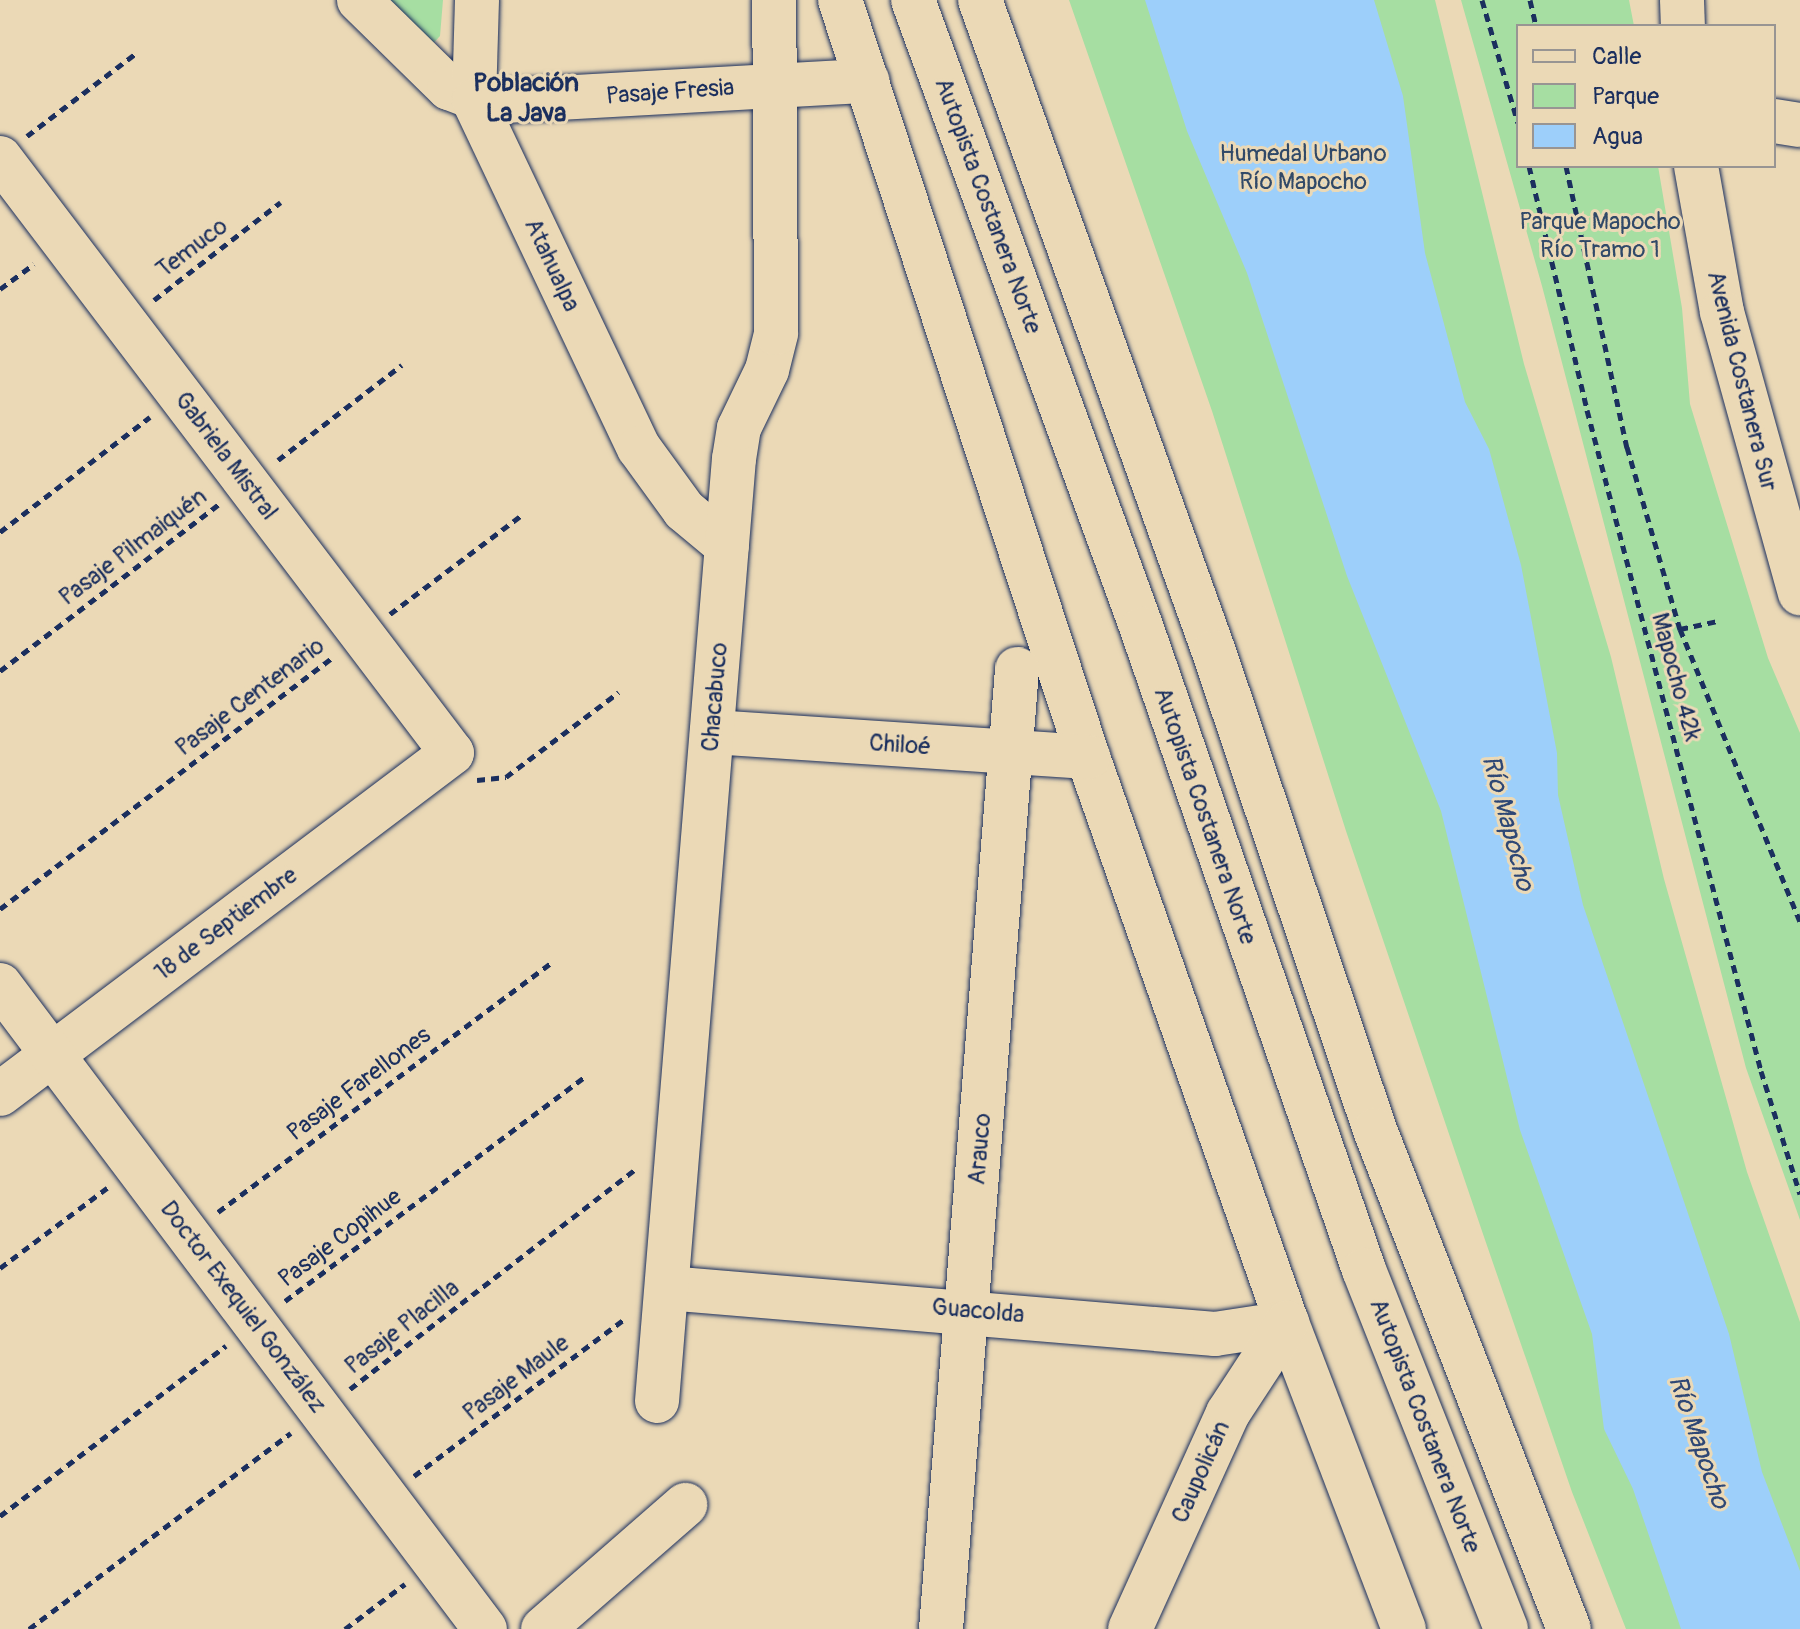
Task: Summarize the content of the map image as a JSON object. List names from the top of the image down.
{
  "streets": {
    "main road": [
      "Pasaje Fresia",
      "Autopista Costanera Norte",
      "Atahualpa",
      "Avenida Costanera Sur",
      "Gabriela Mistral",
      "Chacabuco",
      "Chiloé",
      "18 de Septiembre",
      "Arauco",
      "Doctor Exequiel González",
      "Guacolda",
      "Caupolicán"
    ],
    "path": [
      "Temuco",
      "Pasaje Pilmaiquén",
      "Mapocho 42k",
      "Pasaje Centenario",
      "Pasaje Farellones",
      "Pasaje Copihue",
      "Pasaje Placilla",
      "Pasaje Maule"
    ]
  },
  "crossings": [
    ["Pasaje Fresia", "Atahualpa"],
    ["Pasaje Fresia", "Chacabuco"],
    ["Temuco", "Gabriela Mistral"],
    ["Atahualpa", "Chacabuco"],
    ["Gabriela Mistral", "Pasaje Pilmaiquén"],
    ["Gabriela Mistral", "Pasaje Centenario"],
    ["Gabriela Mistral", "18 de Septiembre"],
    ["Chacabuco", "Chiloé"],
    ["Chacabuco", "Guacolda"],
    ["Chacabuco", "Pasaje Placilla"],
    ["Chacabuco", "Pasaje Maule"],
    ["Chiloé", "Arauco"],
    ["18 de Septiembre", "Doctor Exequiel González"],
    ["Pasaje Farellones", "Doctor Exequiel González"],
    ["Arauco", "Guacolda"],
    ["Pasaje Copihue", "Doctor Exequiel González"],
    ["Doctor Exequiel González", "Pasaje Placilla"],
    ["Doctor Exequiel González", "Pasaje Maule"],
    ["Guacolda", "Pasaje Maule"],
    ["Guacolda", "Caupolicán"]
  ],
  "districts": ["Población La Java"],
  "water": ["Río Mapocho"],
  "parks": ["Humedal Urbano Río Mapocho", "Parque Mapocho Río Tramo 1"],
  "legend": ["Calle", "Parque", "Agua"]
}
